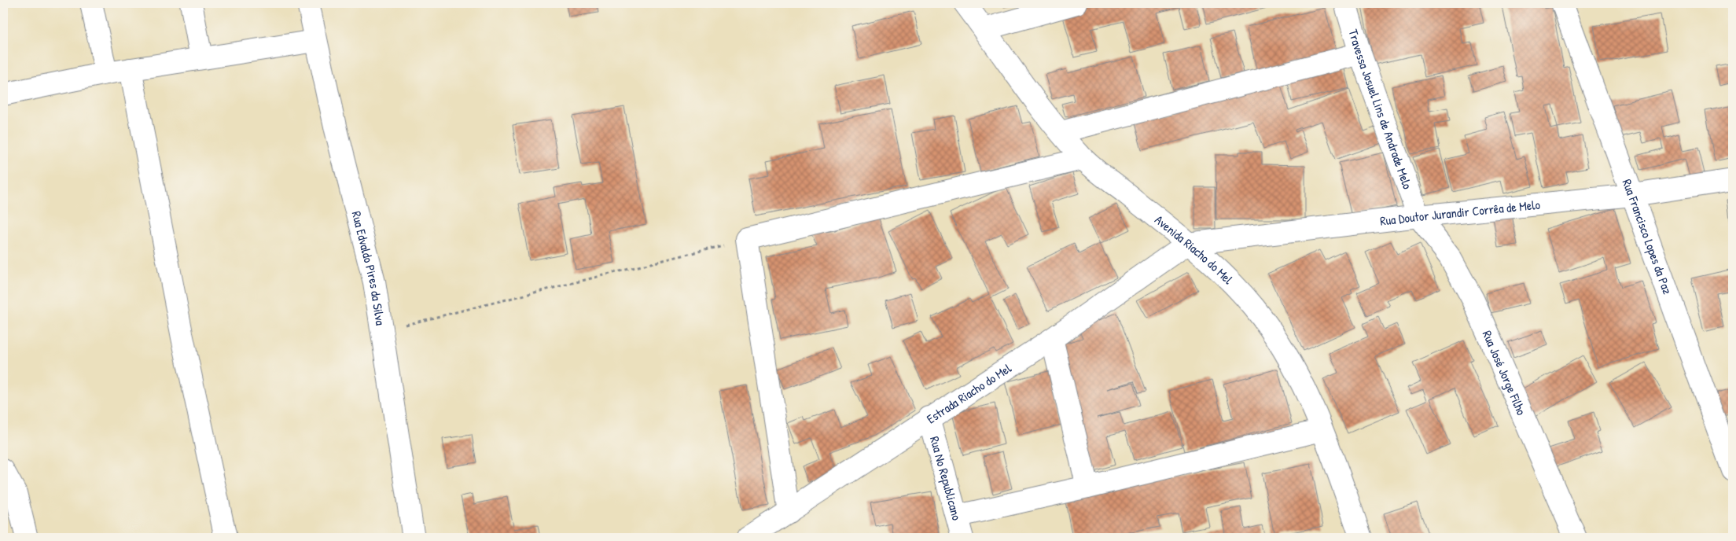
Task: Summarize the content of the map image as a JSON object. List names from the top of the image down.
{
  "streets": {
    "street": [
      "Travessa Josuel Lins de Andrade Melo",
      "Rua Doutor Jurandir Corrêa de Melo",
      "Rua Francisco Lopes da Paz",
      "Avenida Riacho do Mel",
      "Rua Edvaldo Pires da Silva",
      "Rua José Jorge Filho",
      "Estrada Riacho do Mel",
      "Rua No Republicano"
    ]
  },
  "crossings": [
    ["Travessa Josuel Lins de Andrade Melo", "Rua Doutor Jurandir Corrêa de Melo"],
    ["Travessa Josuel Lins de Andrade Melo", "Rua José Jorge Filho"],
    ["Rua Doutor Jurandir Corrêa de Melo", "Rua Francisco Lopes da Paz"],
    ["Rua Doutor Jurandir Corrêa de Melo", "Avenida Riacho do Mel"],
    ["Rua Doutor Jurandir Corrêa de Melo", "Rua José Jorge Filho"],
    ["Rua Doutor Jurandir Corrêa de Melo", "Estrada Riacho do Mel"],
    ["Avenida Riacho do Mel", "Estrada Riacho do Mel"],
    ["Estrada Riacho do Mel", "Rua No Republicano"]
  ]
}
